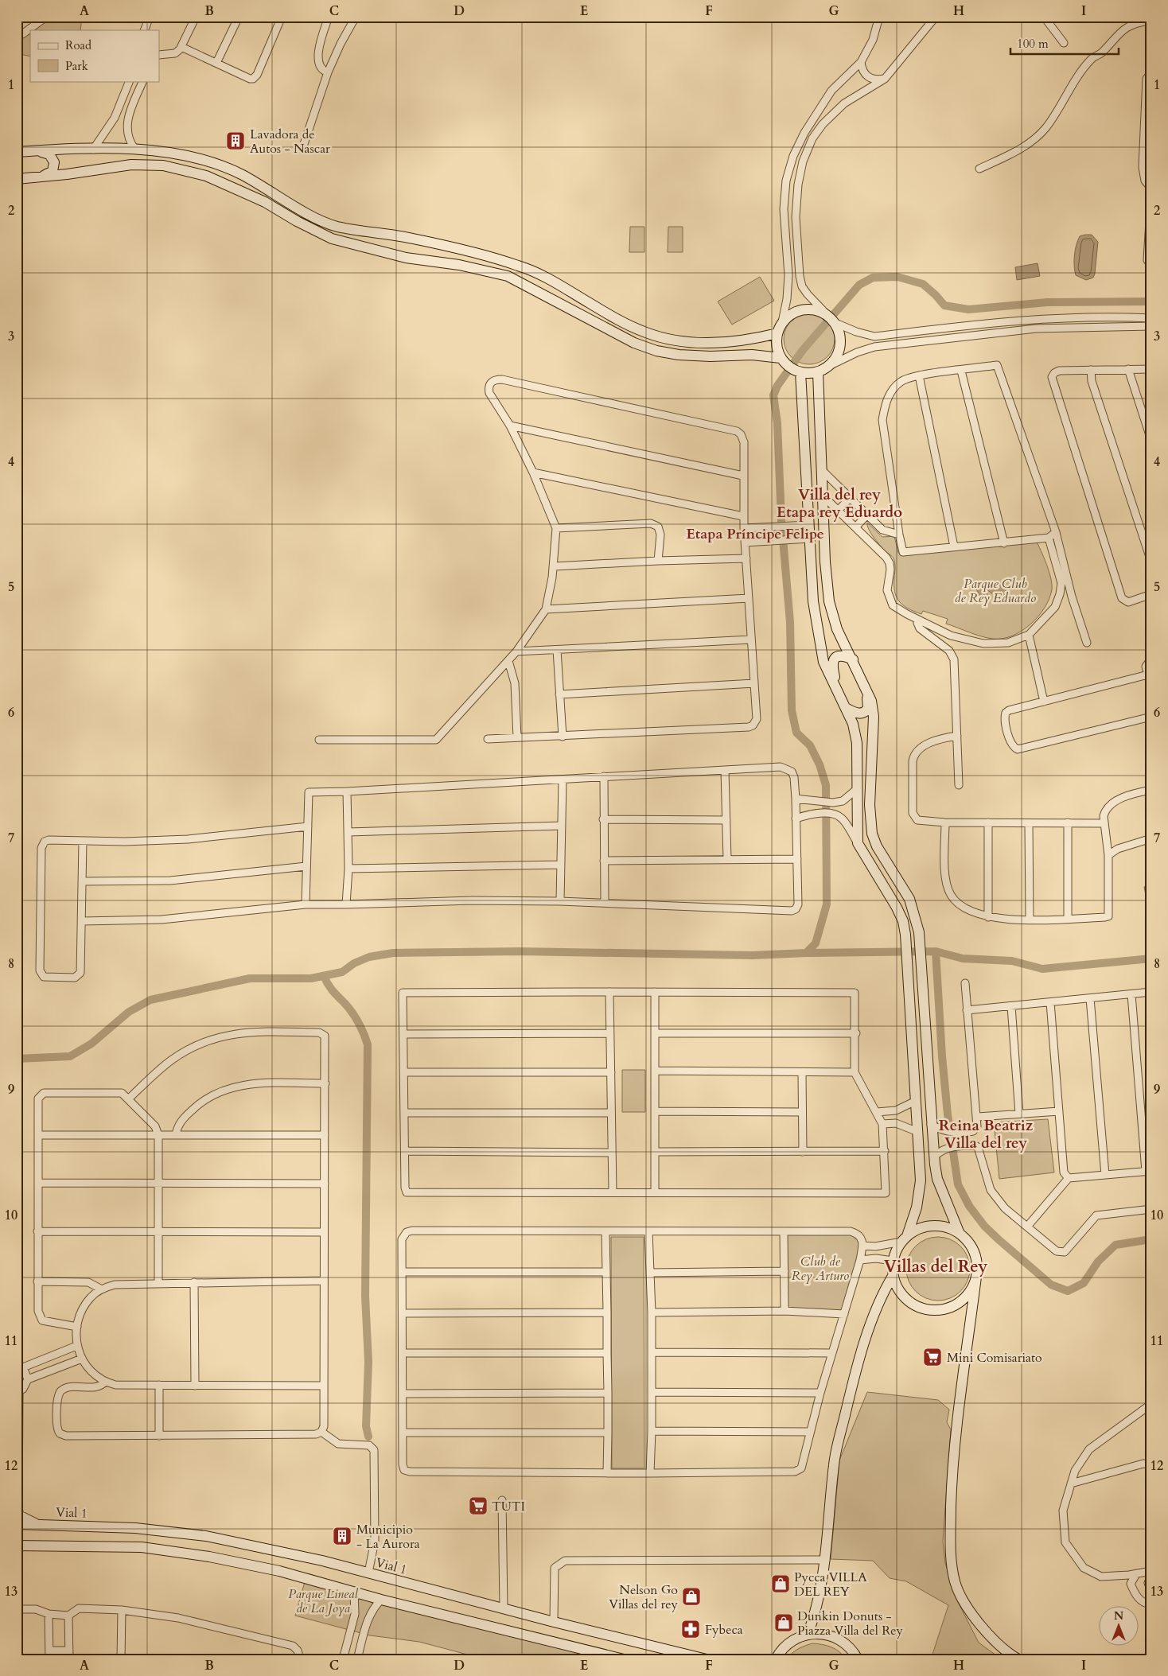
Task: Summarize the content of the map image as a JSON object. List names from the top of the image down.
{
  "streets": {
    "street": ["Vial 1"]
  },
  "districts": [
    "Villa del rey Etapa rey Eduardo",
    "Etapa Príncipe Felipe",
    "Reina Beatriz Villa del rey",
    "Villas del Rey"
  ],
  "parks": ["Parque Club de Rey Eduardo", "Club de Rey Arturo", "Parque Lineal de La Joya"],
  "places": {
    "building": ["Lavadora de Autos - Nascar", "Municipio - La Aurora"],
    "supermarket": ["Mini Comisariato", "TUTI"],
    "shop": ["Pycca VILLA DEL REY", "Nelson Go Villas del rey", "Dunkin Donuts - Piazza Villa del Rey"],
    "pharmacy": ["Fybeca"]
  },
  "legend": ["Road", "Park"],
  "scale_bar": "100 m",
  "north": "top",
  "grid": {
    "columns": [
      "A",
      "B",
      "C",
      "D",
      "E",
      "F",
      "G",
      "H",
      "I"
    ],
    "rows": [
      "1",
      "2",
      "3",
      "4",
      "5",
      "6",
      "7",
      "8",
      "9",
      "10",
      "11",
      "12",
      "13"
    ]
  }
}
